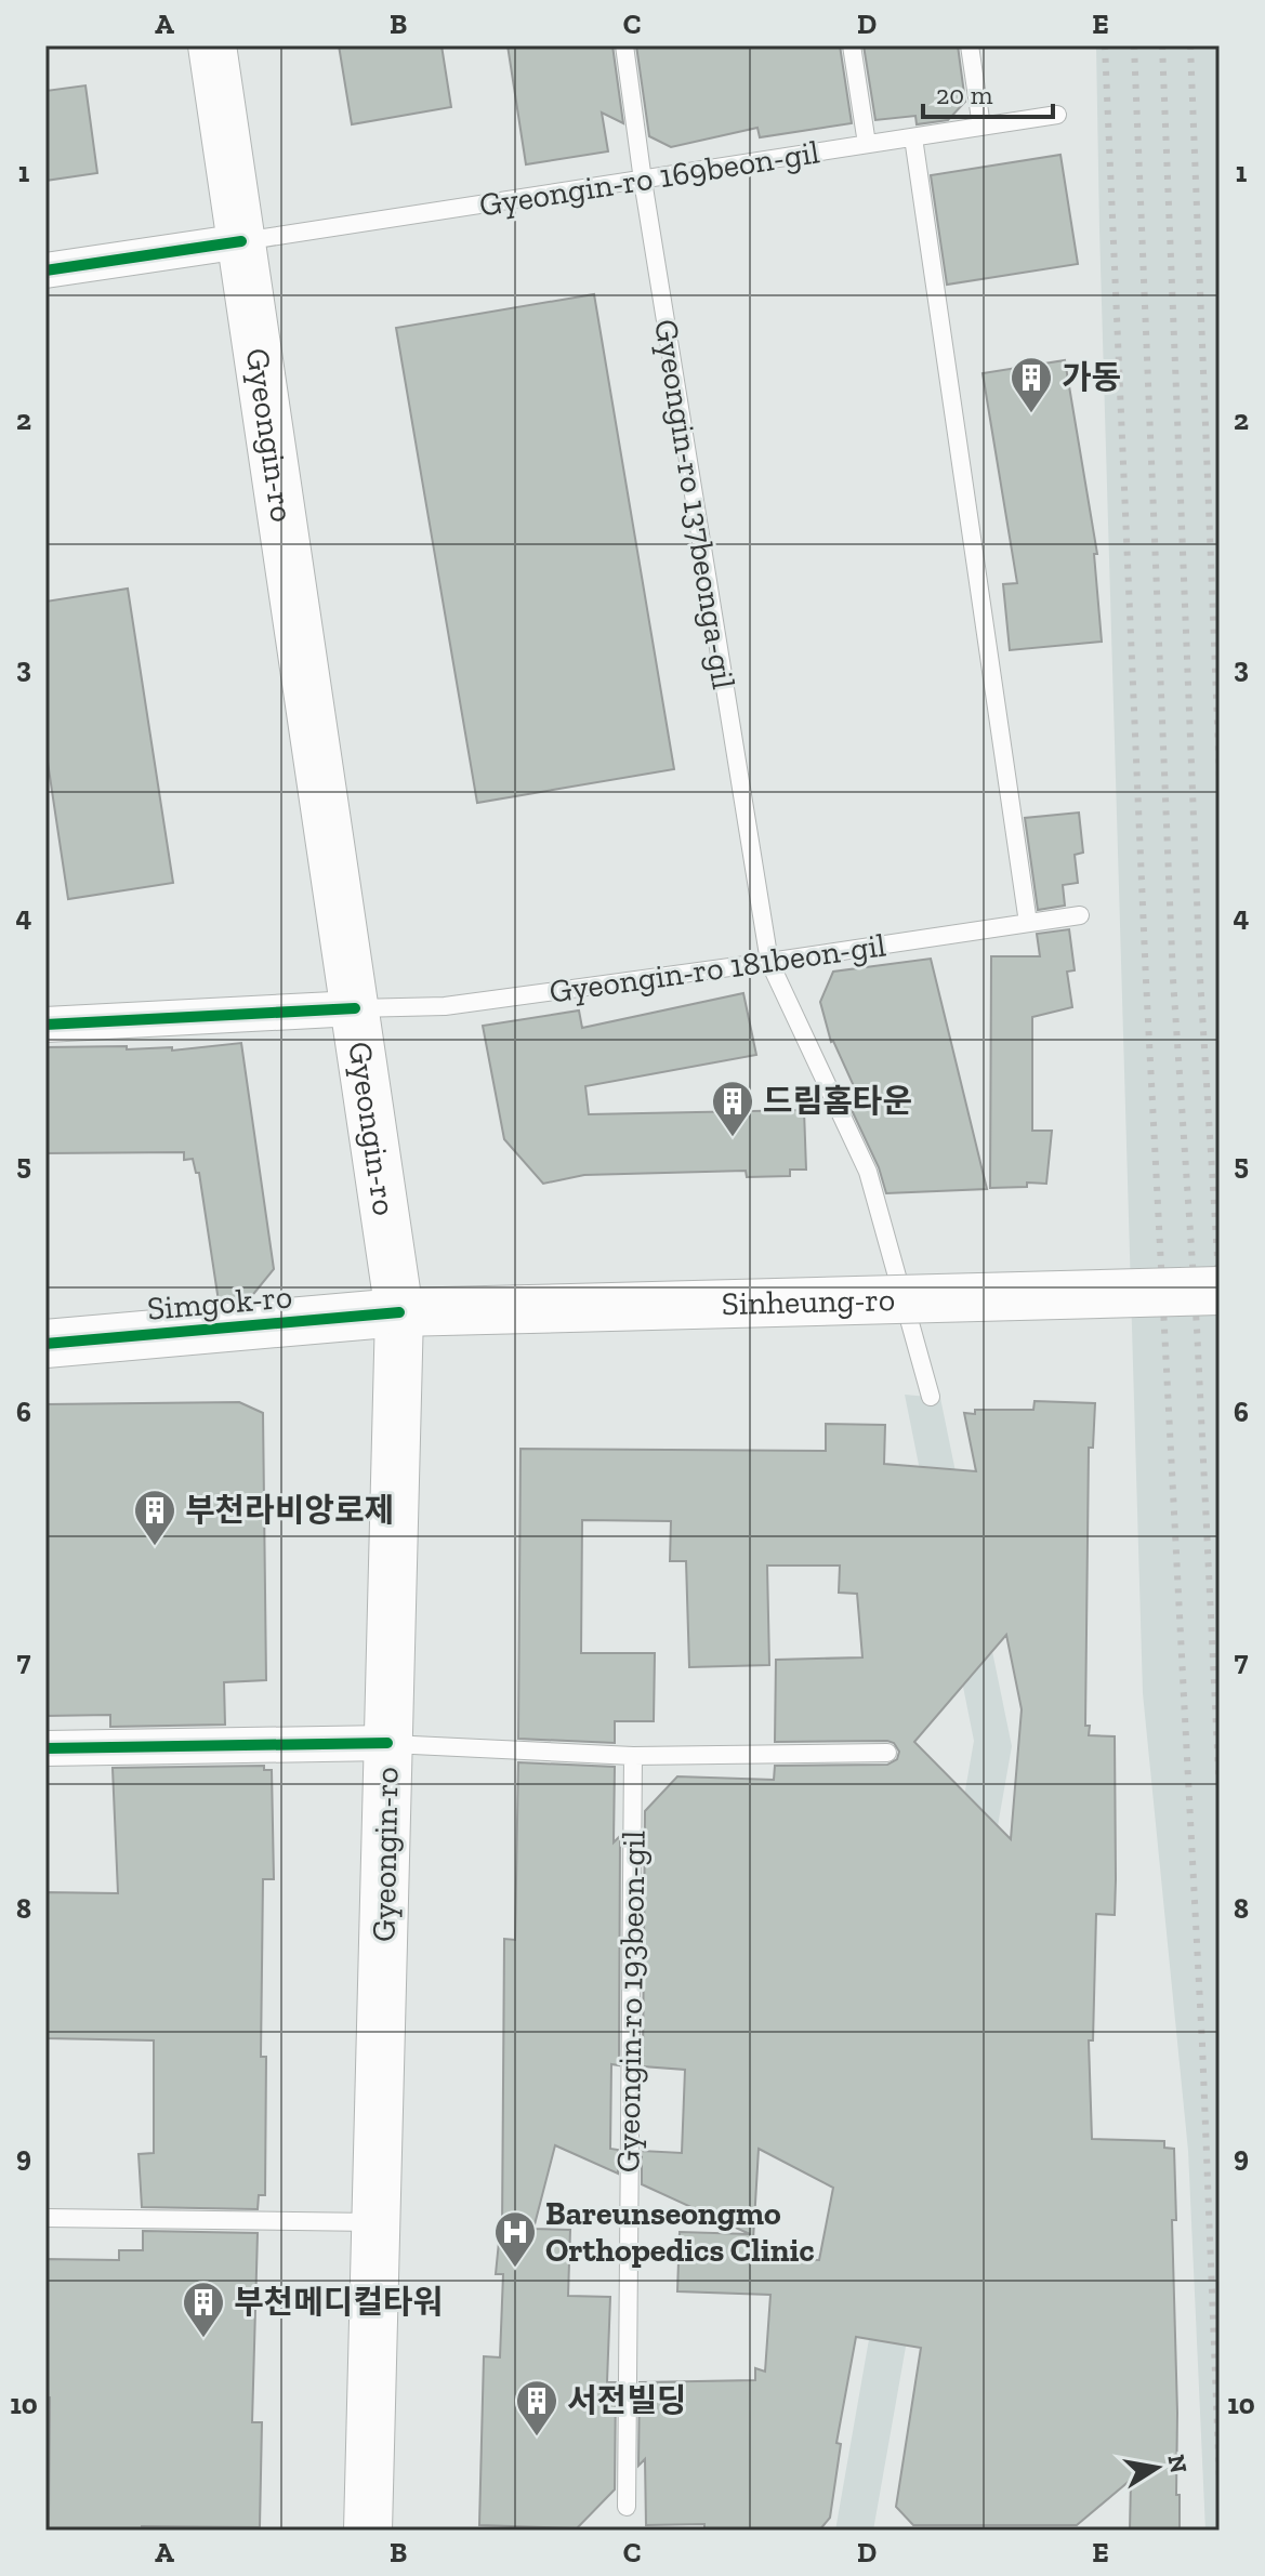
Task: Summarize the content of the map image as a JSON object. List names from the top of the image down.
{
  "streets": {
    "main road": ["Gyeongin-ro", "Sinheung-ro", "Simgok-ro"],
    "lane": [
      "Gyeongin-ro 169beon-gil",
      "Gyeongin-ro 137beonga-gil",
      "Gyeongin-ro 181beon-gil",
      "Gyeongin-ro 193beon-gil"
    ]
  },
  "crossings": [
    ["Gyeongin-ro 169beon-gil", "Gyeongin-ro"],
    ["Gyeongin-ro 169beon-gil", "Gyeongin-ro 137beonga-gil"],
    ["Gyeongin-ro", "Gyeongin-ro 181beon-gil"],
    ["Gyeongin-ro", "Sinheung-ro"],
    ["Gyeongin-ro", "Simgok-ro"],
    ["Gyeongin-ro 137beonga-gil", "Gyeongin-ro 181beon-gil"],
    ["Sinheung-ro", "Simgok-ro"]
  ],
  "places": {
    "building": [
      "가동",
      "드림홈타운",
      "부천라비앙로제",
      "부천메디컬타워",
      "서전빌딩"
    ],
    "hospital": ["Bareunseongmo Orthopedics Clinic"]
  },
  "scale_bar": "20 m",
  "north": "right",
  "grid": {
    "columns": [
      "A",
      "B",
      "C",
      "D",
      "E"
    ],
    "rows": [
      "1",
      "2",
      "3",
      "4",
      "5",
      "6",
      "7",
      "8",
      "9",
      "10"
    ]
  }
}
